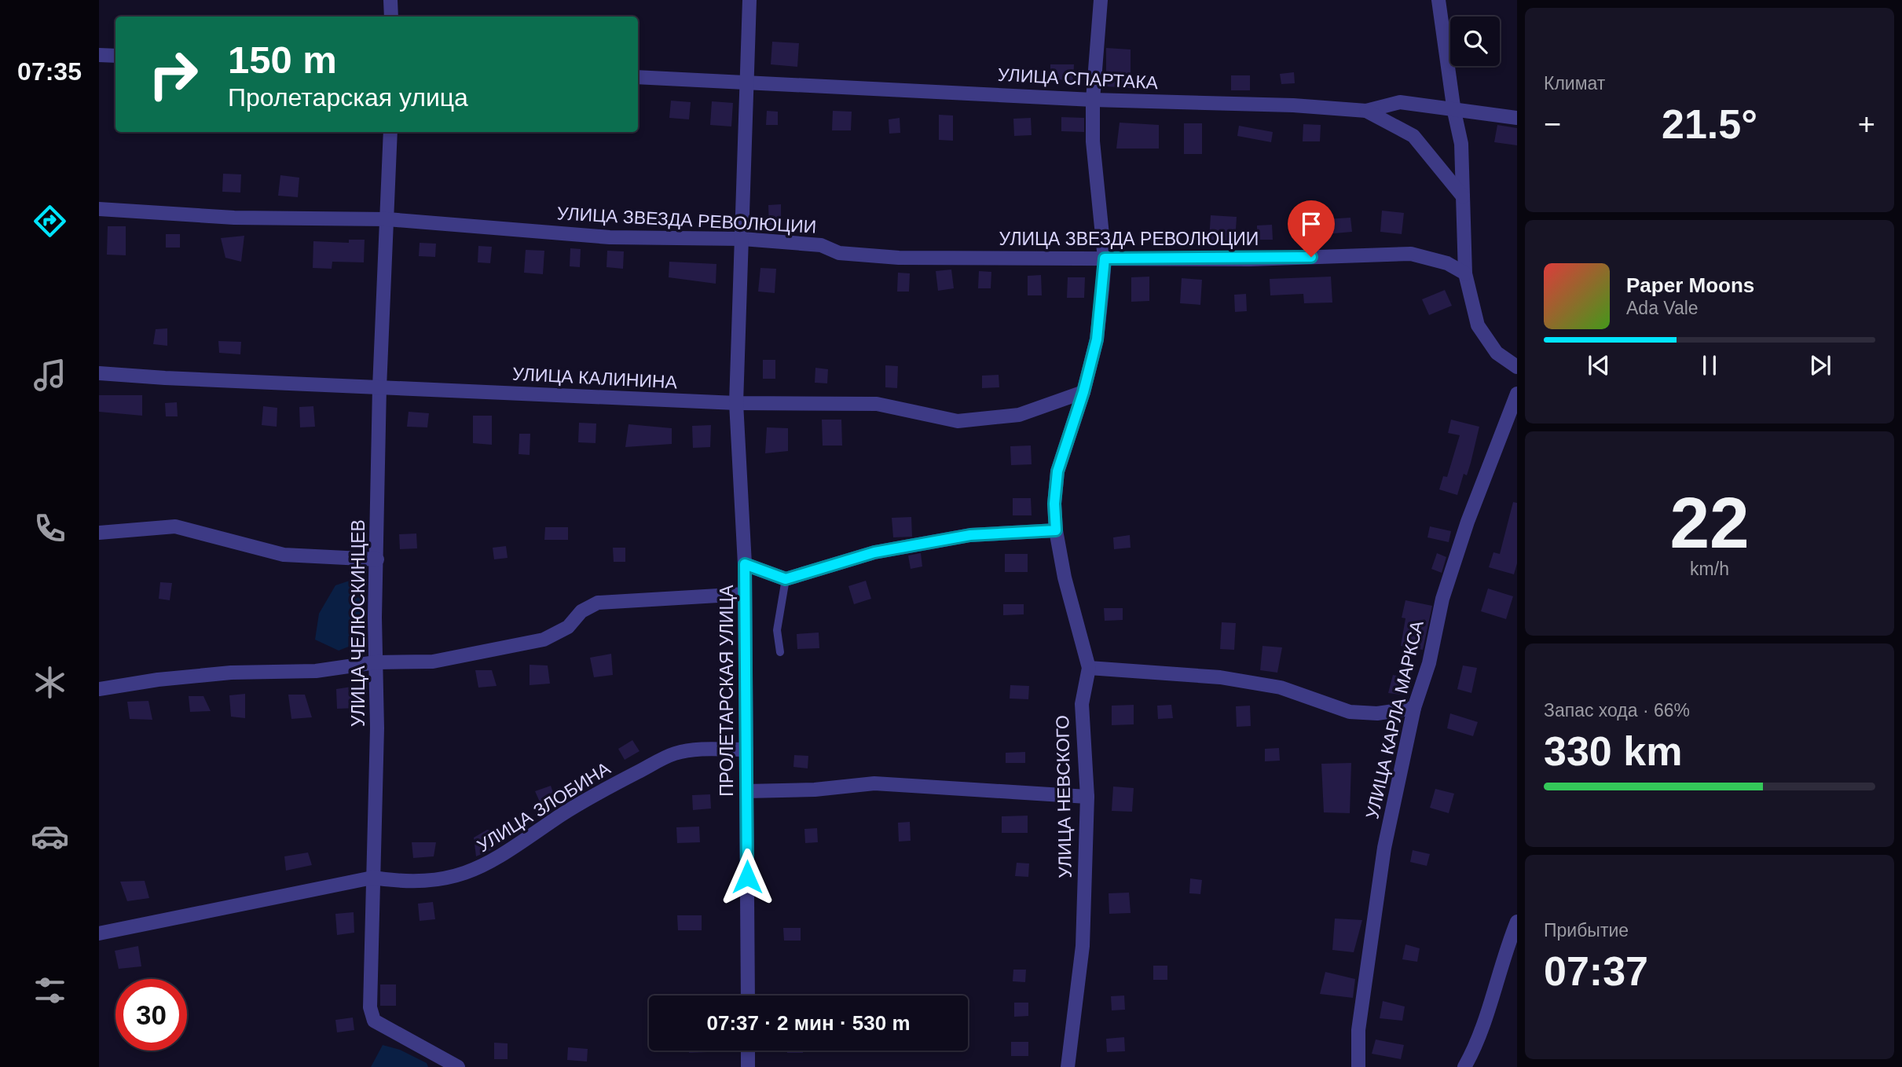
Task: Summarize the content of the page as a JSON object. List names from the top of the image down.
{
  "streets": {
    "street": [
      "УЛИЦА СПАРТАКА",
      "УЛИЦА ЗВЕЗДА РЕВОЛЮЦИИ",
      "УЛИЦА КАЛИНИНА",
      "УЛИЦА ЧЕЛЮСКИНЦЕВ",
      "ПРОЛЕТАРСКАЯ УЛИЦА",
      "УЛИЦА КАРЛА МАРКСА",
      "УЛИЦА НЕВСКОГО",
      "УЛИЦА ЗЛОБИНА"
    ]
  },
  "crossings": [
    ["УЛИЦА СПАРТАКА", "УЛИЦА НЕВСКОГО"],
    ["УЛИЦА ЗВЕЗДА РЕВОЛЮЦИИ", "УЛИЦА ЧЕЛЮСКИНЦЕВ"],
    ["УЛИЦА ЗВЕЗДА РЕВОЛЮЦИИ", "УЛИЦА НЕВСКОГО"],
    ["УЛИЦА КАЛИНИНА", "УЛИЦА ЧЕЛЮСКИНЦЕВ"],
    ["УЛИЦА КАЛИНИНА", "УЛИЦА НЕВСКОГО"],
    ["УЛИЦА ЧЕЛЮСКИНЦЕВ", "УЛИЦА ЗЛОБИНА"],
    ["ПРОЛЕТАРСКАЯ УЛИЦА", "УЛИЦА ЗЛОБИНА"]
  ],
  "page": {
    "tabs": "07:35",
    "tile": [
      "Климат",
      ["22", "km/h"],
      ["Запас хода · 66%", "330 km"],
      ["Прибытие", "07:37"]
    ],
    "turn": ["150 m", "Пролетарская улица"],
    "heat": ["−", "21.5°", "+"],
    "song": ["Paper Moons", "Ada Vale"],
    "limit": "30",
    "trip": "07:37 · 2 мин · 530 m"
  }
}
